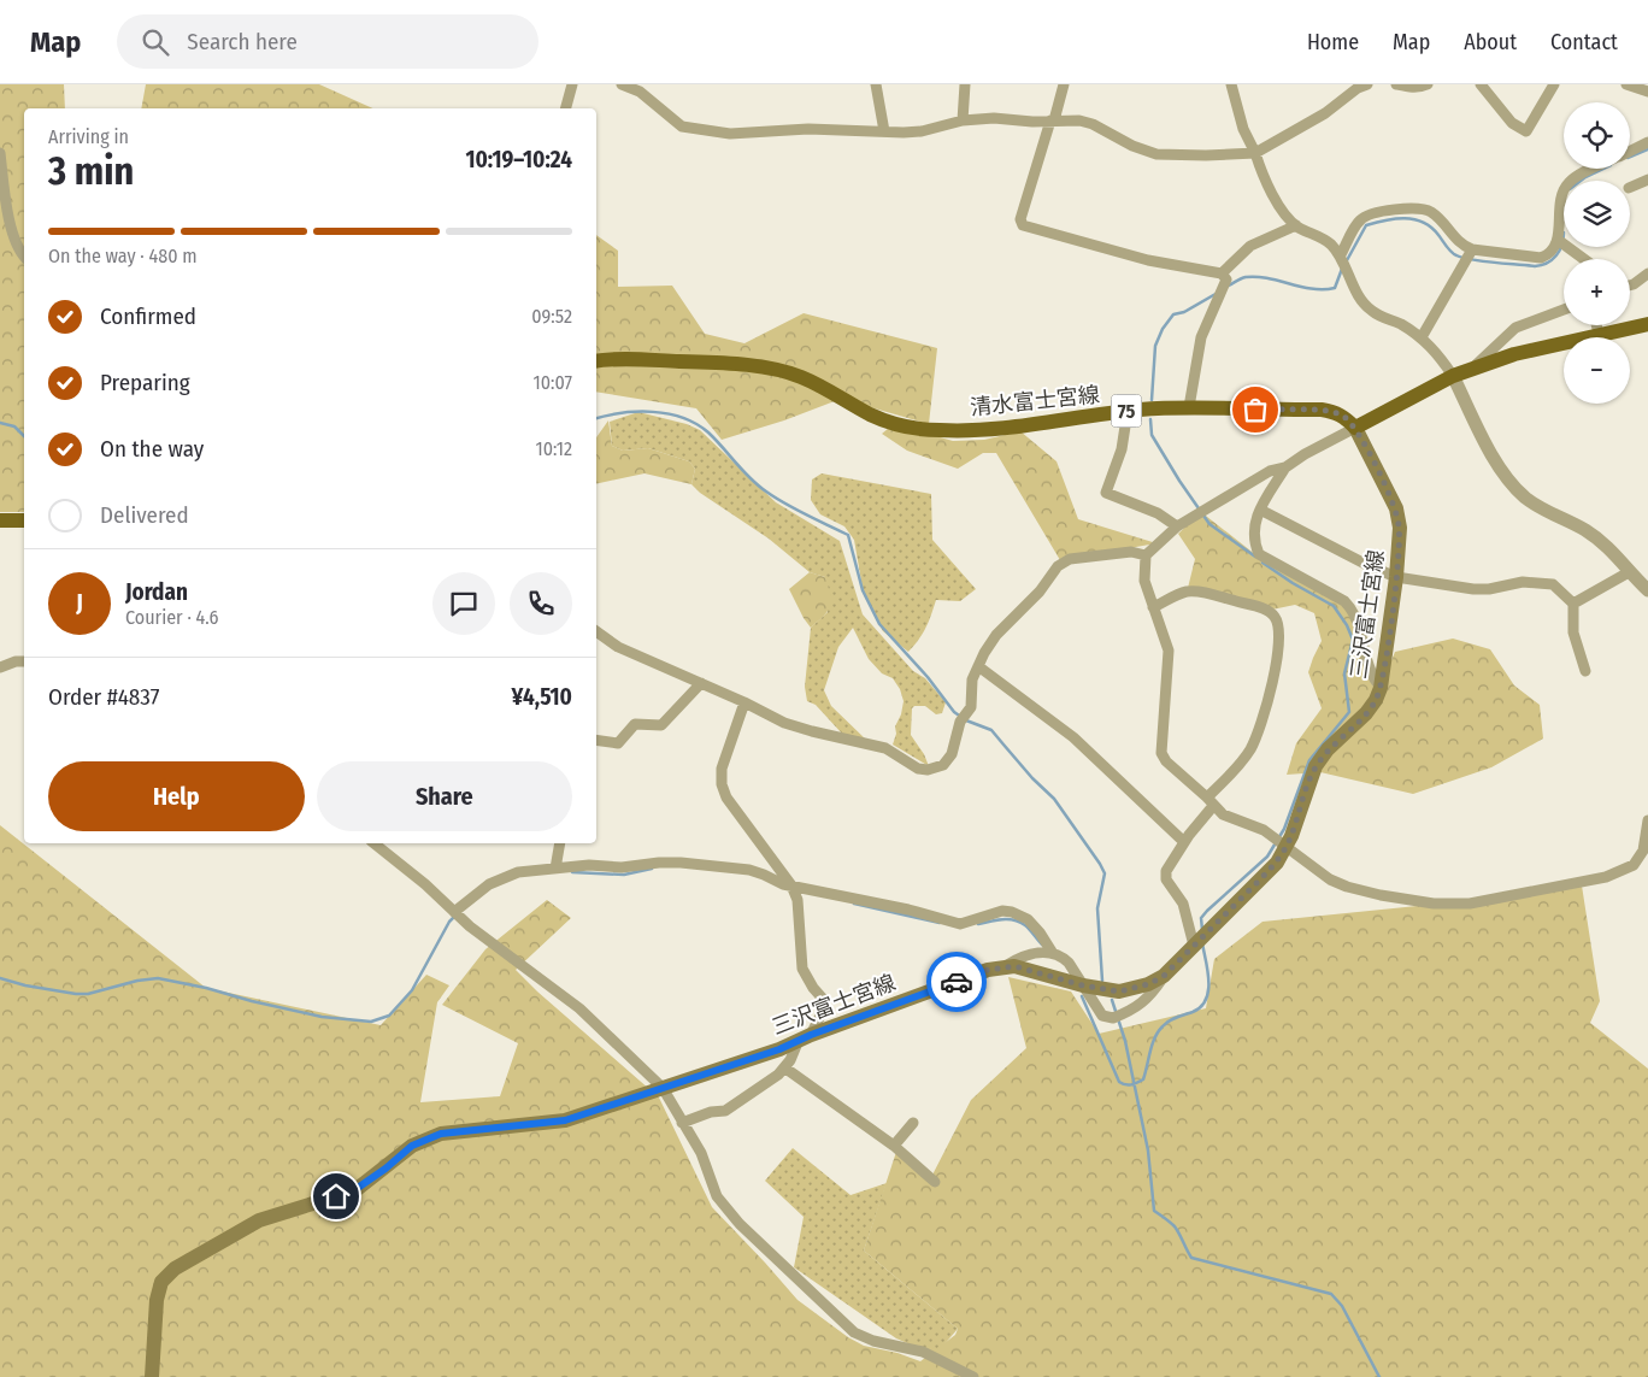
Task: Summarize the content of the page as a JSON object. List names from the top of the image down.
{
  "streets": {
    "main road": ["清水富士宮線", "75", "三沢富士宮線"]
  },
  "crossings": [
    ["清水富士宮線", "三沢富士宮線"]
  ],
  "page": {
    "header": "Map",
    "search": "Search here",
    "nav": [
      "Home",
      "Map",
      "About",
      "Contact"
    ],
    "map_buttons": ["+", "−"],
    "heading": ["3 min", "Arriving in", "10:19–10:24"],
    "panel": [
      "Jordan",
      "Courier · 4.6",
      "Order #4837",
      "¥4,510"
    ],
    "bar": "On the way · 480 m",
    "list": [
      ["Confirmed", "09:52"],
      ["Preparing", "10:07"],
      ["On the way", "10:12"],
      "Delivered"
    ],
    "round": "J",
    "buttons": ["Help", "Share"]
  }
}
